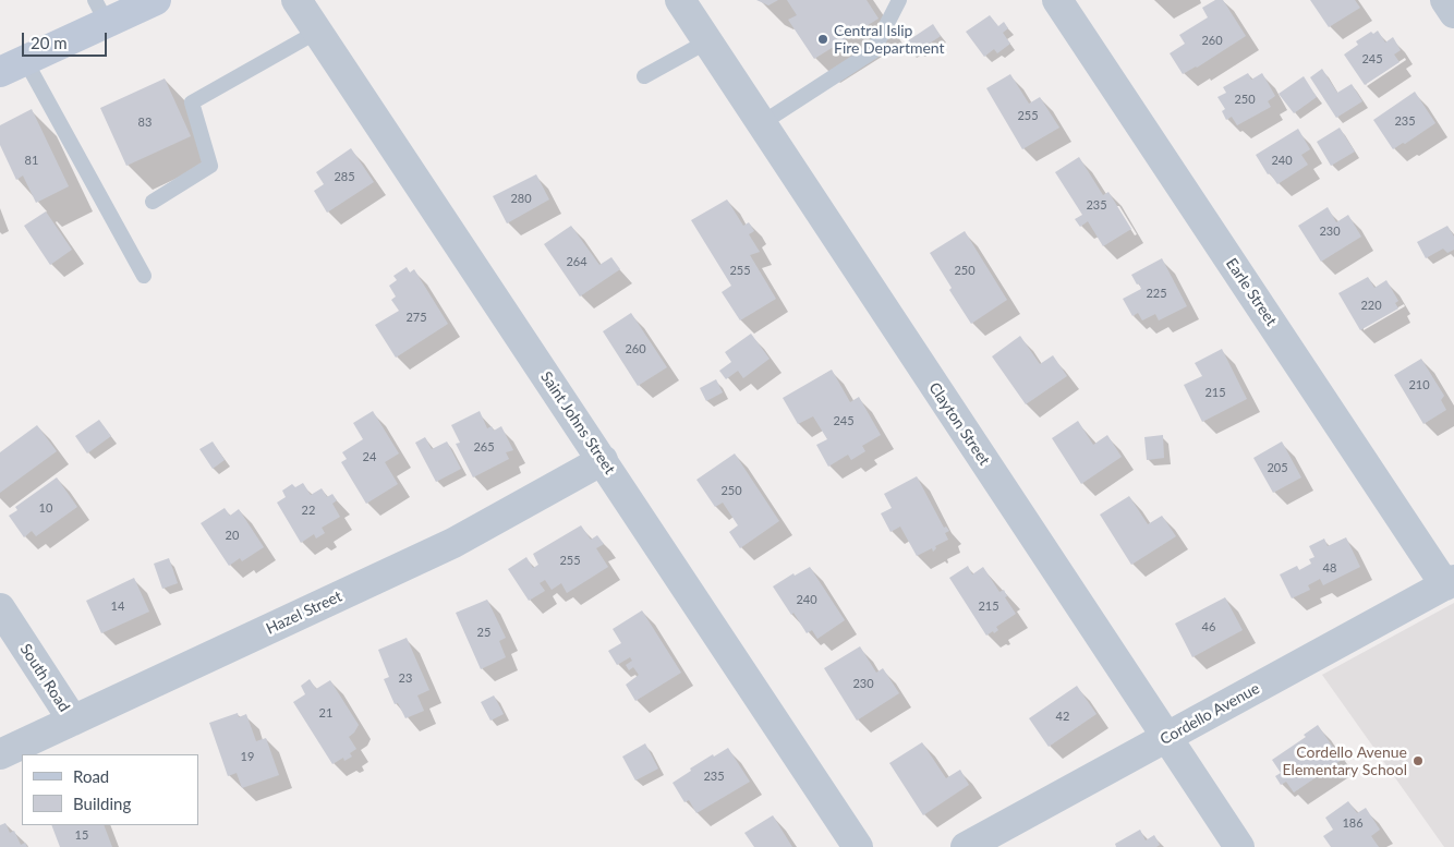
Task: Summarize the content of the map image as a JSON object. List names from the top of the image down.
{
  "streets": {
    "street": [
      "Earle Street",
      "Saint Johns Street",
      "Clayton Street",
      "Hazel Street",
      "South Road",
      "Cordello Avenue"
    ]
  },
  "crossings": [
    ["Earle Street", "Cordello Avenue"],
    ["Saint Johns Street", "Hazel Street"],
    ["Clayton Street", "Cordello Avenue"],
    ["Hazel Street", "South Road"]
  ],
  "places": ["Central Islip Fire Department", "Cordello Avenue Elementary School"],
  "house_numbers": [
    "260",
    "245",
    "250",
    "255",
    "235",
    "83",
    "81",
    "240",
    "285",
    "280",
    "235",
    "230",
    "264",
    "255",
    "250",
    "225",
    "220",
    "275",
    "260",
    "210",
    "215",
    "245",
    "265",
    "24",
    "205",
    "250",
    "10",
    "22",
    "20",
    "255",
    "48",
    "240",
    "14",
    "215",
    "46",
    "25",
    "23",
    "230",
    "21",
    "42",
    "19",
    "235",
    "186",
    "15"
  ],
  "legend": ["Road", "Building"],
  "scale_bar": "20 m"
}
